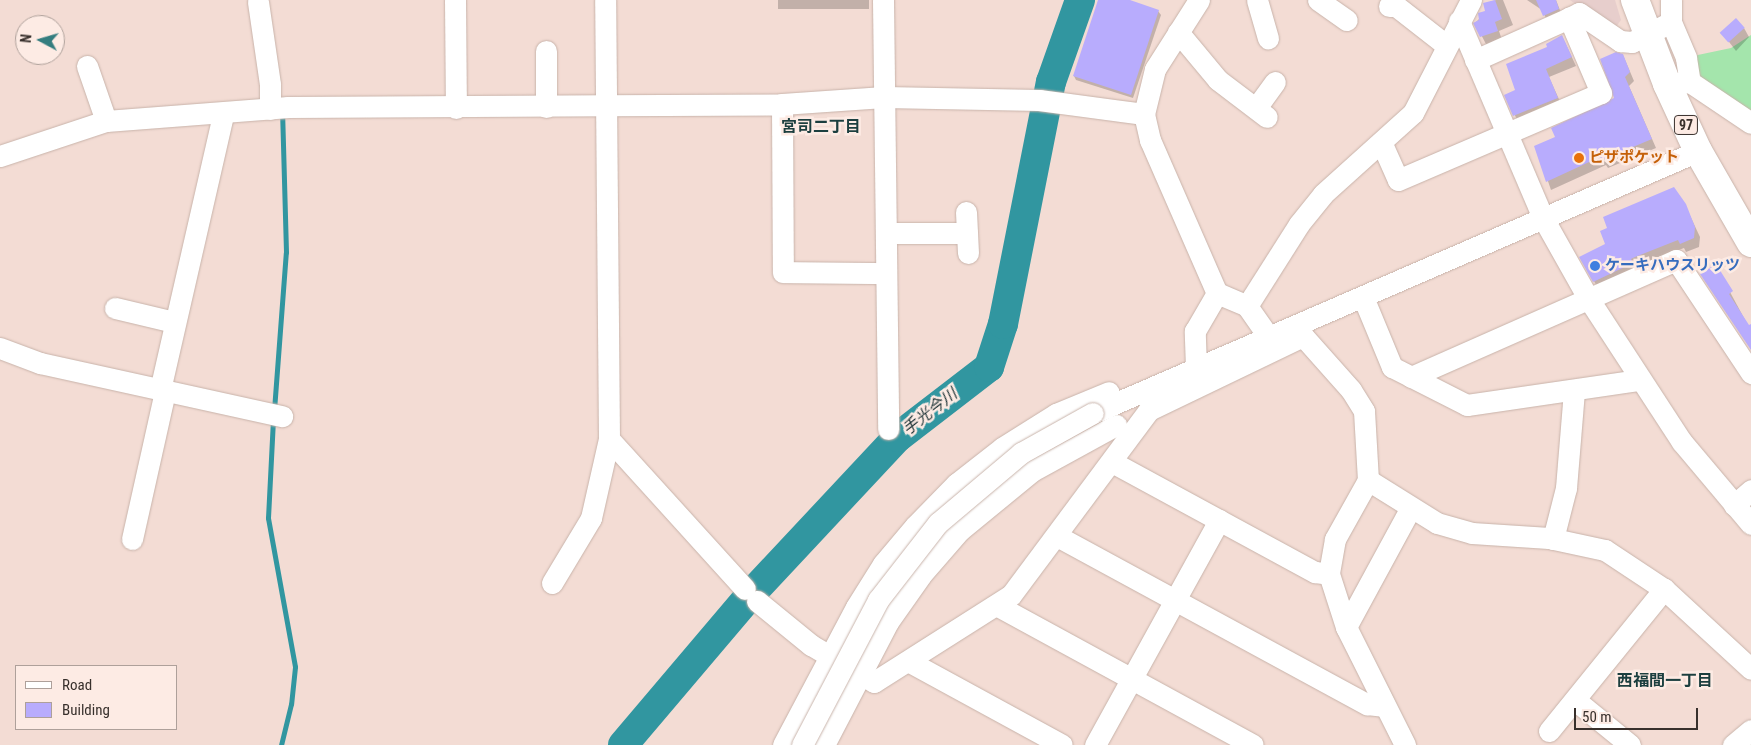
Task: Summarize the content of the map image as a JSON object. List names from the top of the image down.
{
  "streets": {
    "main road": ["97"]
  },
  "districts": ["宮司二丁目", "西福間一丁目"],
  "water": ["手光今川"],
  "places": ["ピザポケット", "ケーキハウスリッツ"],
  "legend": ["Road", "Building"],
  "scale_bar": "50 m",
  "north": "left"
}
